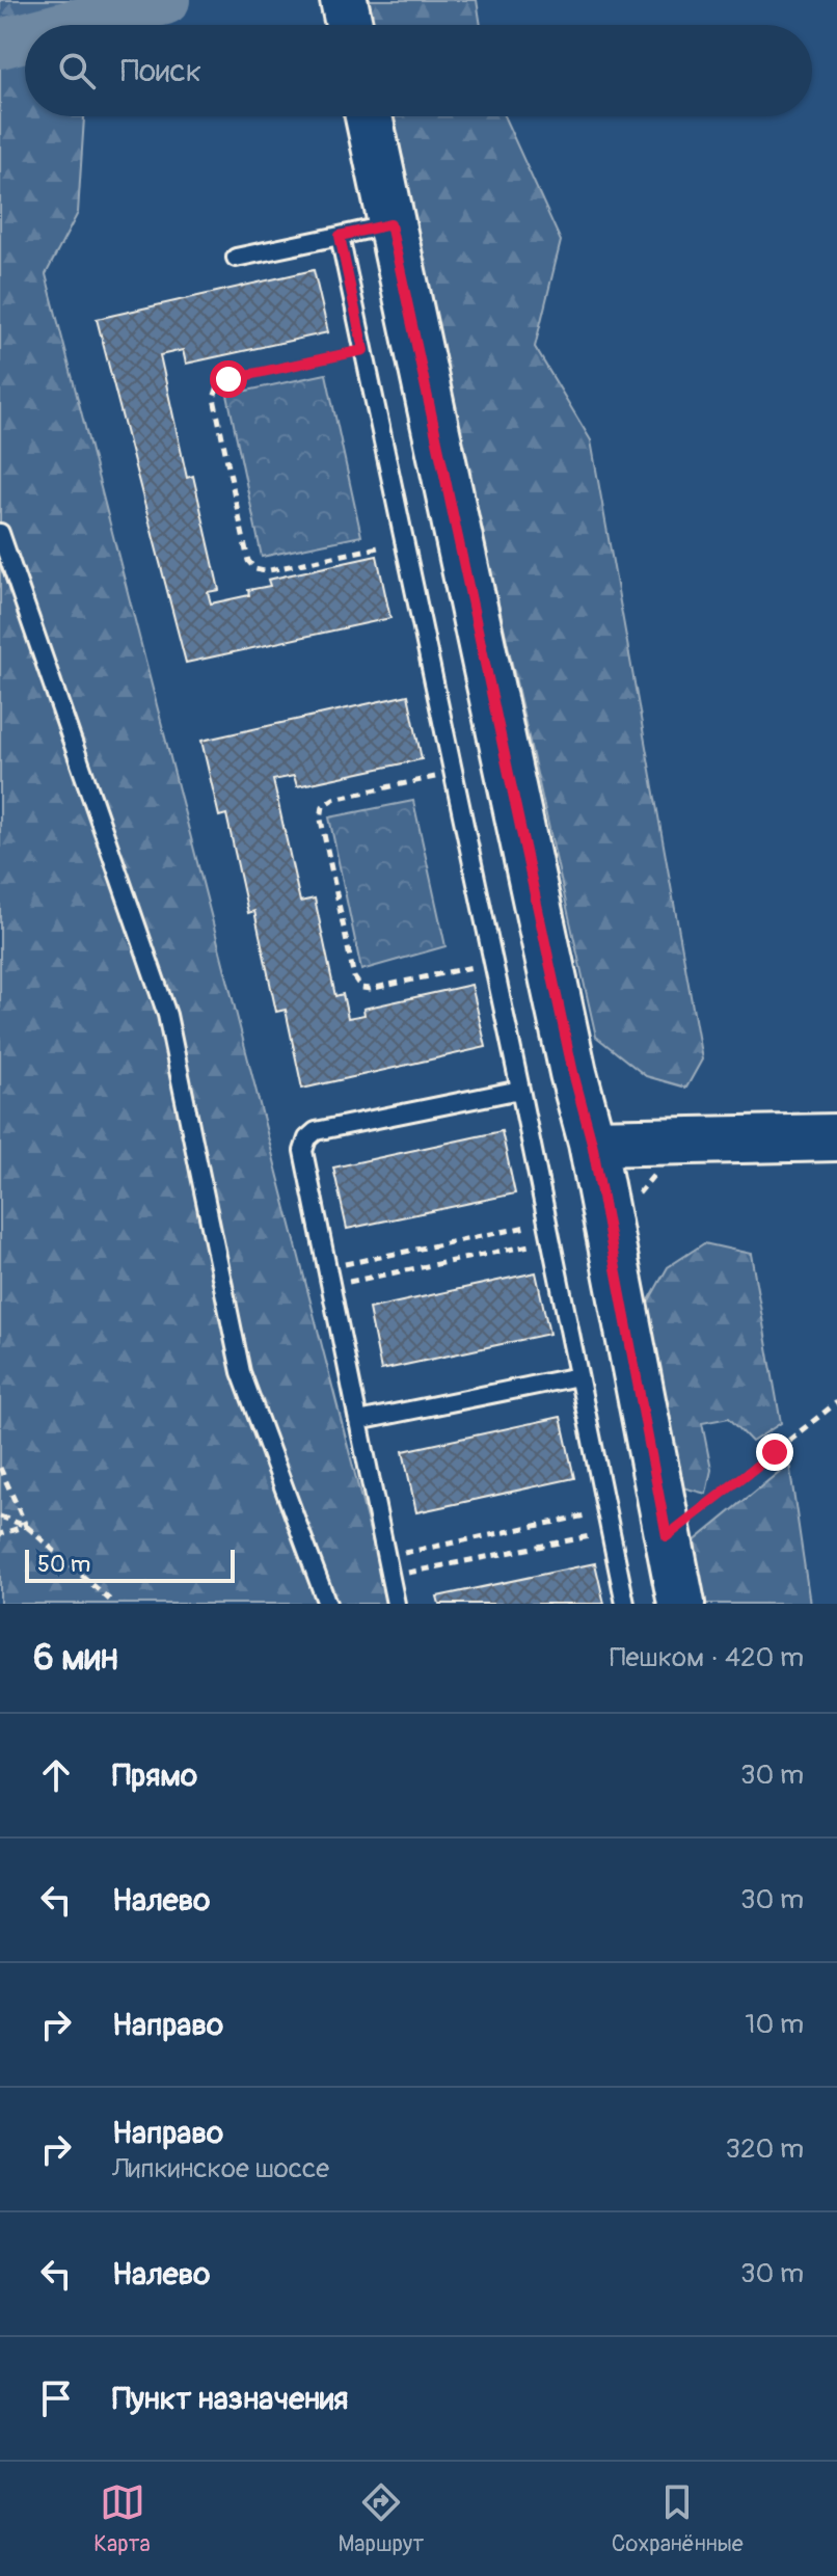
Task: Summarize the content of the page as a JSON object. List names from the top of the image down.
{
  "scale_bar": "50 m",
  "page": {
    "search": "Поиск",
    "scale": "50 m",
    "heading": ["6 мин", "Пешком · 420 m"],
    "list": [
      ["Прямо", "30 m"],
      ["Налево", "30 m"],
      ["Направо", "10 m"],
      ["Направо", "Липкинское шоссе", "320 m"],
      ["Налево", "30 m"],
      "Пункт назначения"
    ],
    "nav": ["Карта", "Маршрут", "Сохранённые"]
  }
}
